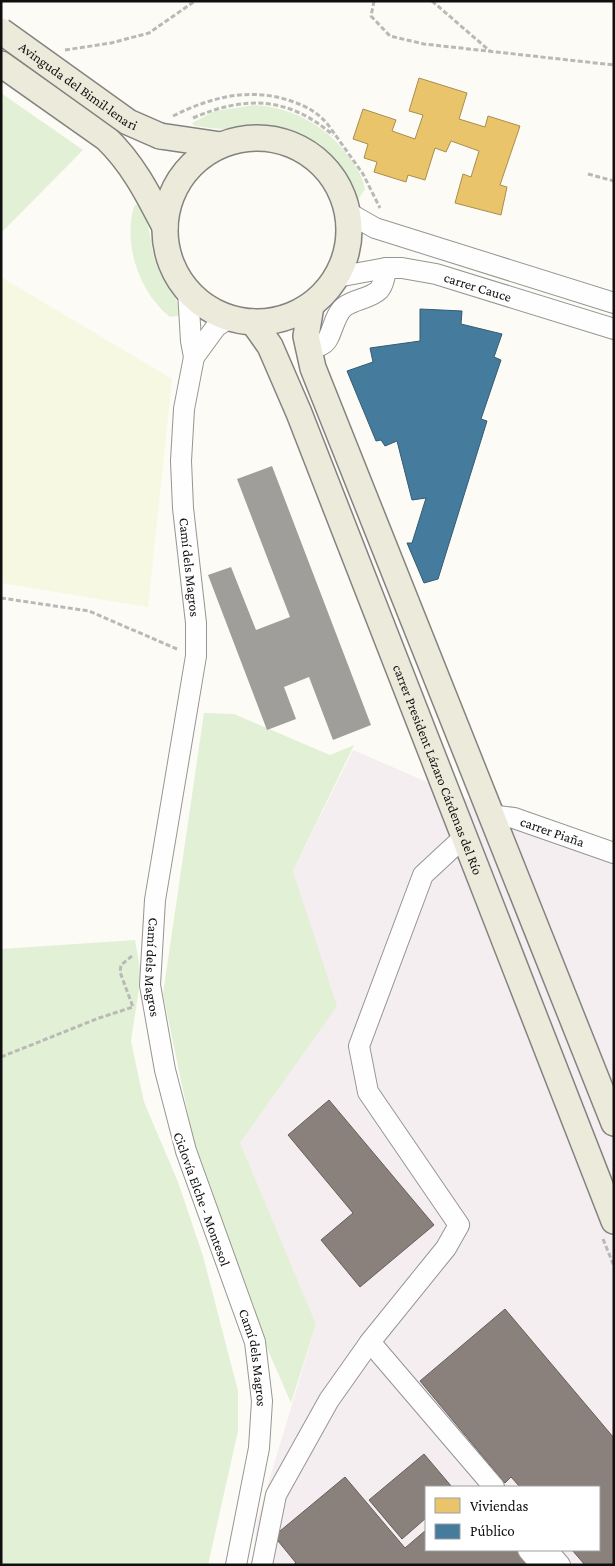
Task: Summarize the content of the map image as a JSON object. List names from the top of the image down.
{
  "streets": {
    "main road": ["Avinguda del Bimil·lenari", "carrer President Lázaro Cárdenas del Río"],
    "street": ["carrer Cauce", "Camí dels Magros", "carrer Piaña"]
  },
  "legend": ["Viviendas", "Público"]
}
